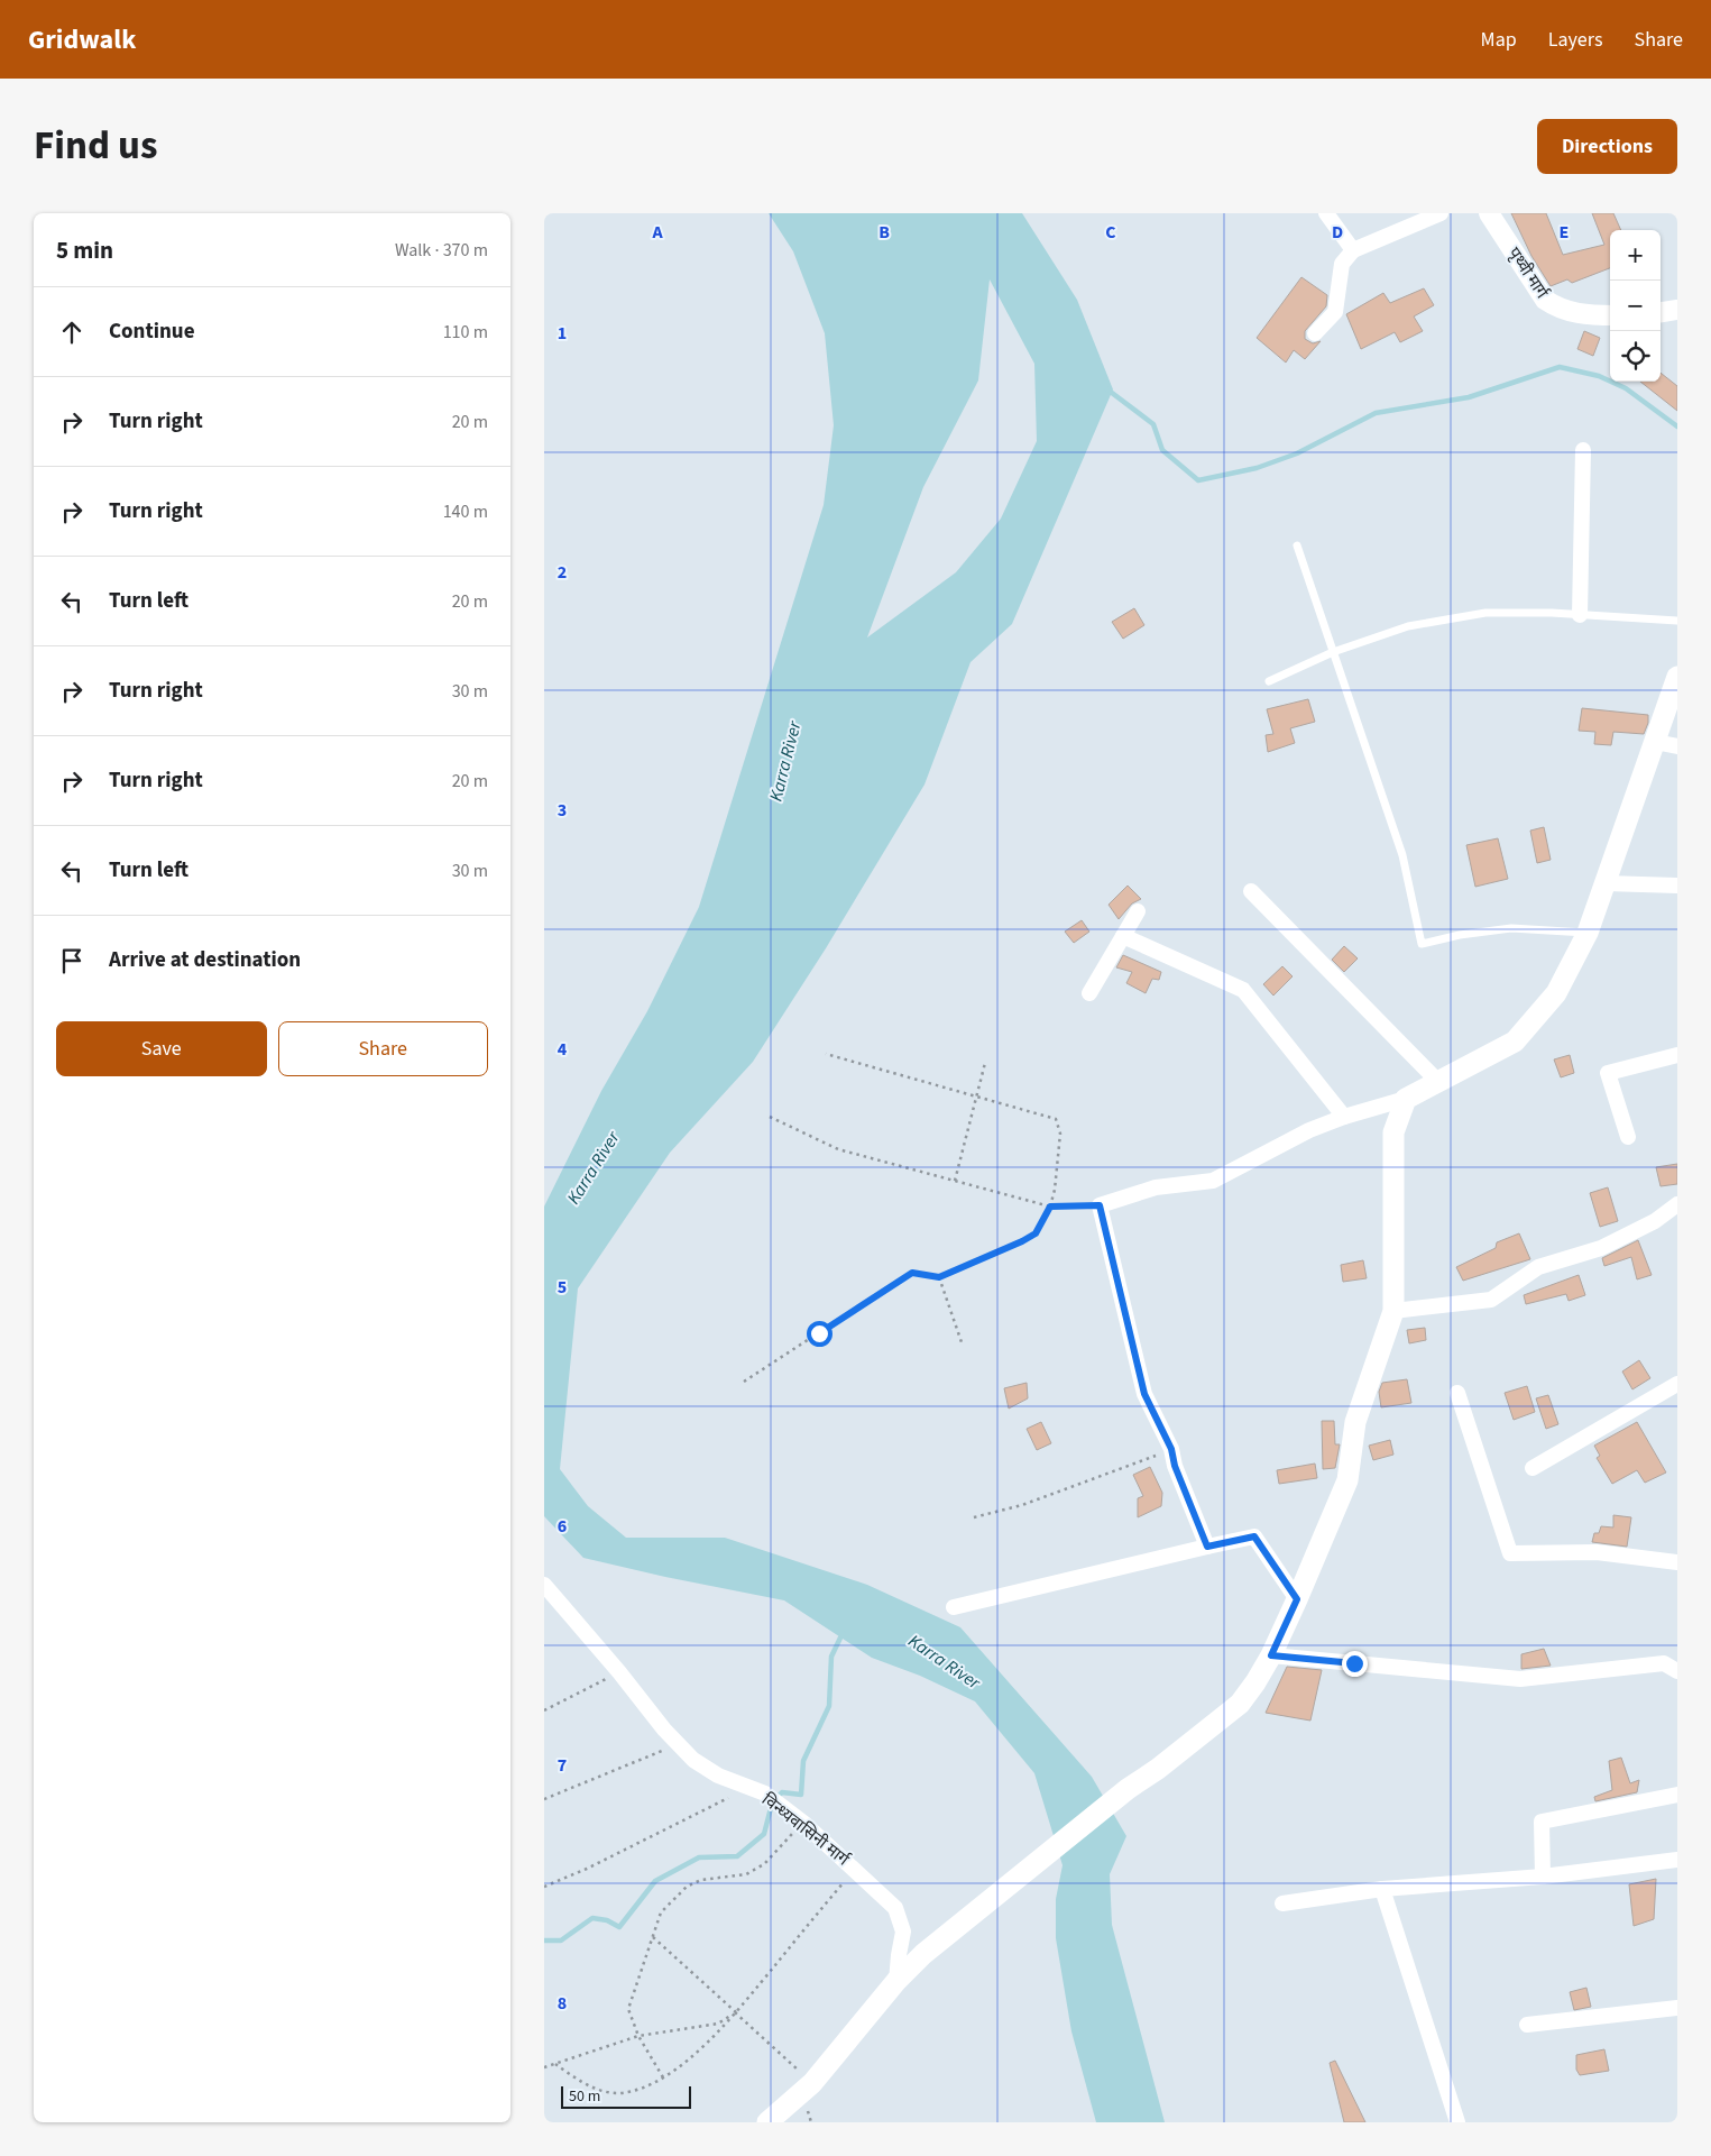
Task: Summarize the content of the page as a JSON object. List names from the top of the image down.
{
  "streets": {
    "street": ["पृथ्वी मार्ग", "विन्ध्यवासिनी मार्ग"]
  },
  "water": ["Karra River"],
  "scale_bar": "50 m",
  "page": {
    "header": "Gridwalk",
    "nav": ["Map", "Layers", "Share"],
    "title": "Find us",
    "buttons": [
      "Directions",
      ["Save", "Share"]
    ],
    "heading": ["5 min", "Walk · 370 m"],
    "map_buttons": ["+", "−"],
    "list": [
      ["Continue", "110 m"],
      ["Turn right", "20 m"],
      ["Turn right", "140 m"],
      ["Turn left", "20 m"],
      ["Turn right", "30 m"],
      ["Turn right", "20 m"],
      ["Turn left", "30 m"],
      "Arrive at destination"
    ],
    "scale": "50 m"
  },
  "grid": {
    "columns": [
      "A",
      "B",
      "C",
      "D",
      "E"
    ],
    "rows": [
      "1",
      "2",
      "3",
      "4",
      "5",
      "6",
      "7",
      "8"
    ]
  }
}
